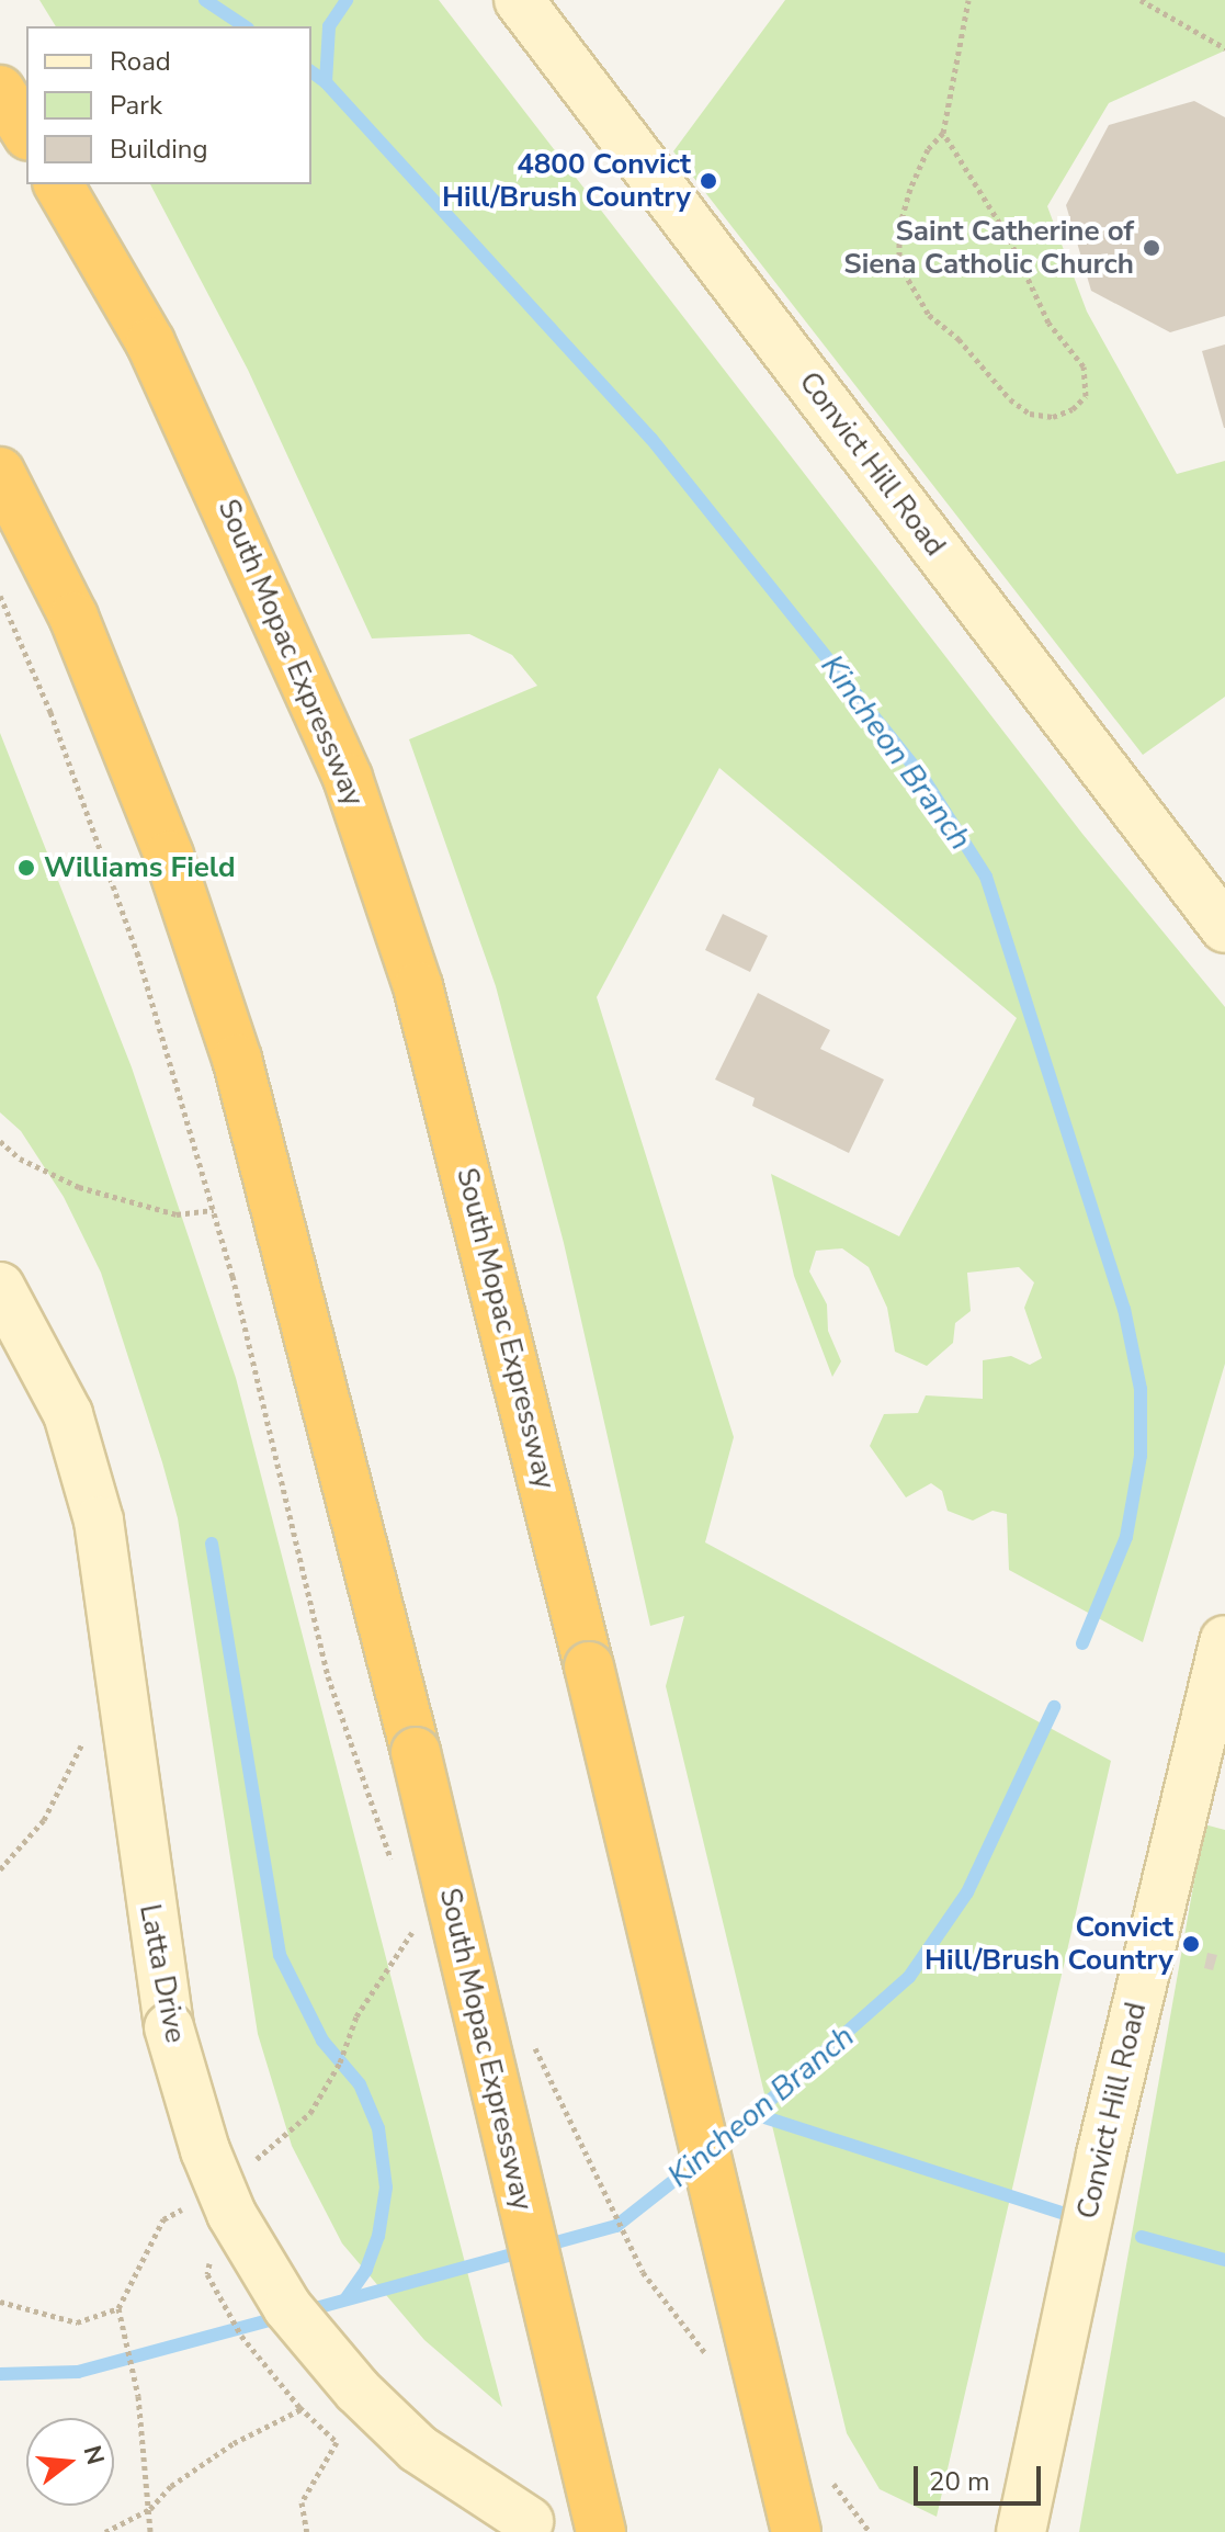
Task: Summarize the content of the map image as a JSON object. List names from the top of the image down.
{
  "streets": {
    "highway": ["South Mopac Expressway"],
    "street": ["Convict Hill Road", "Latta Drive"]
  },
  "water": ["Kincheon Branch"],
  "places": [
    "4800 Convict Hill/Brush Country",
    "Saint Catherine of Siena Catholic Church",
    "Williams Field",
    "Convict Hill/Brush Country"
  ],
  "legend": ["Road", "Park", "Building"],
  "scale_bar": "20 m",
  "north": "right"
}
